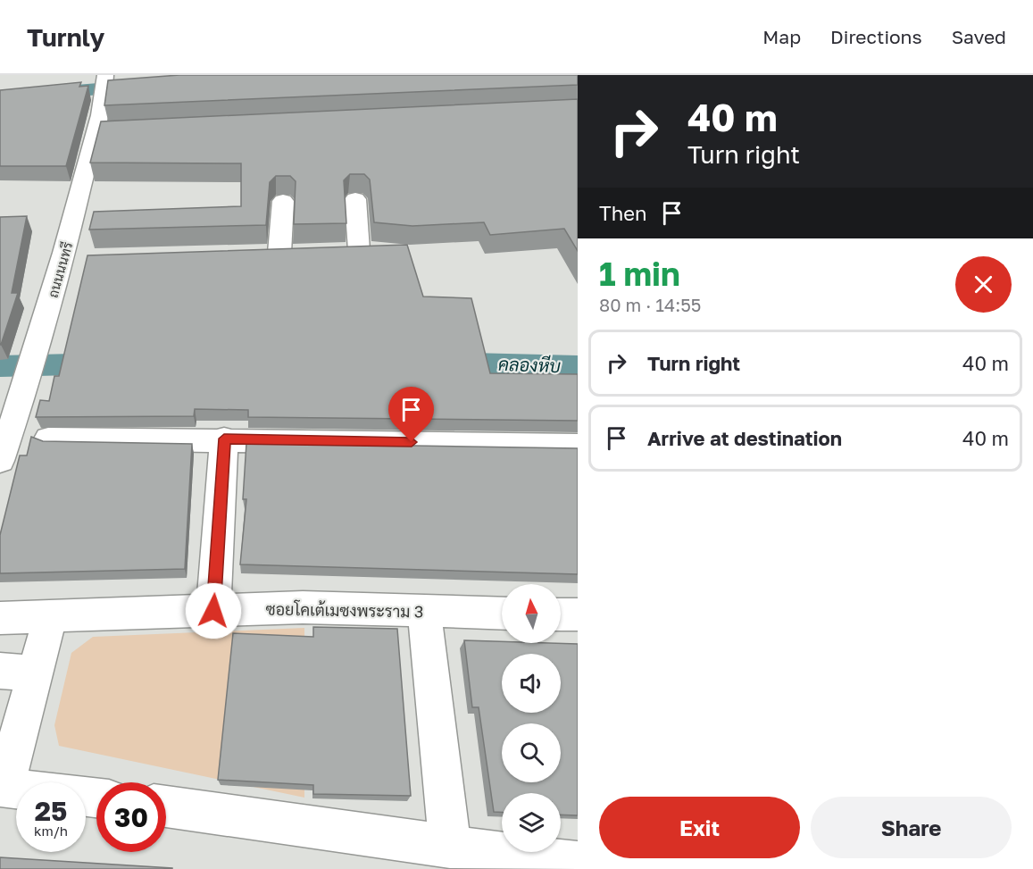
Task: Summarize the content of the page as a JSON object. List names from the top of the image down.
{
  "streets": {
    "street": ["ถนนนนทรี", "ซอยโคเต้เมซงพระราม 3"]
  },
  "water": ["คลองหีบ"],
  "north": "top",
  "page": {
    "header": "Turnly",
    "nav": ["Map", "Directions", "Saved"],
    "turn": ["40 m", "Turn right"],
    "then": "Then",
    "heading": ["1 min", "80 m · 14:55"],
    "list": [
      {
        "name": "Turn right",
        "value": "40 m"
      },
      {
        "name": "Arrive at destination",
        "value": "40 m"
      }
    ],
    "speed": "25 km/h",
    "limit": "30",
    "buttons": ["Exit", "Share"]
  }
}
